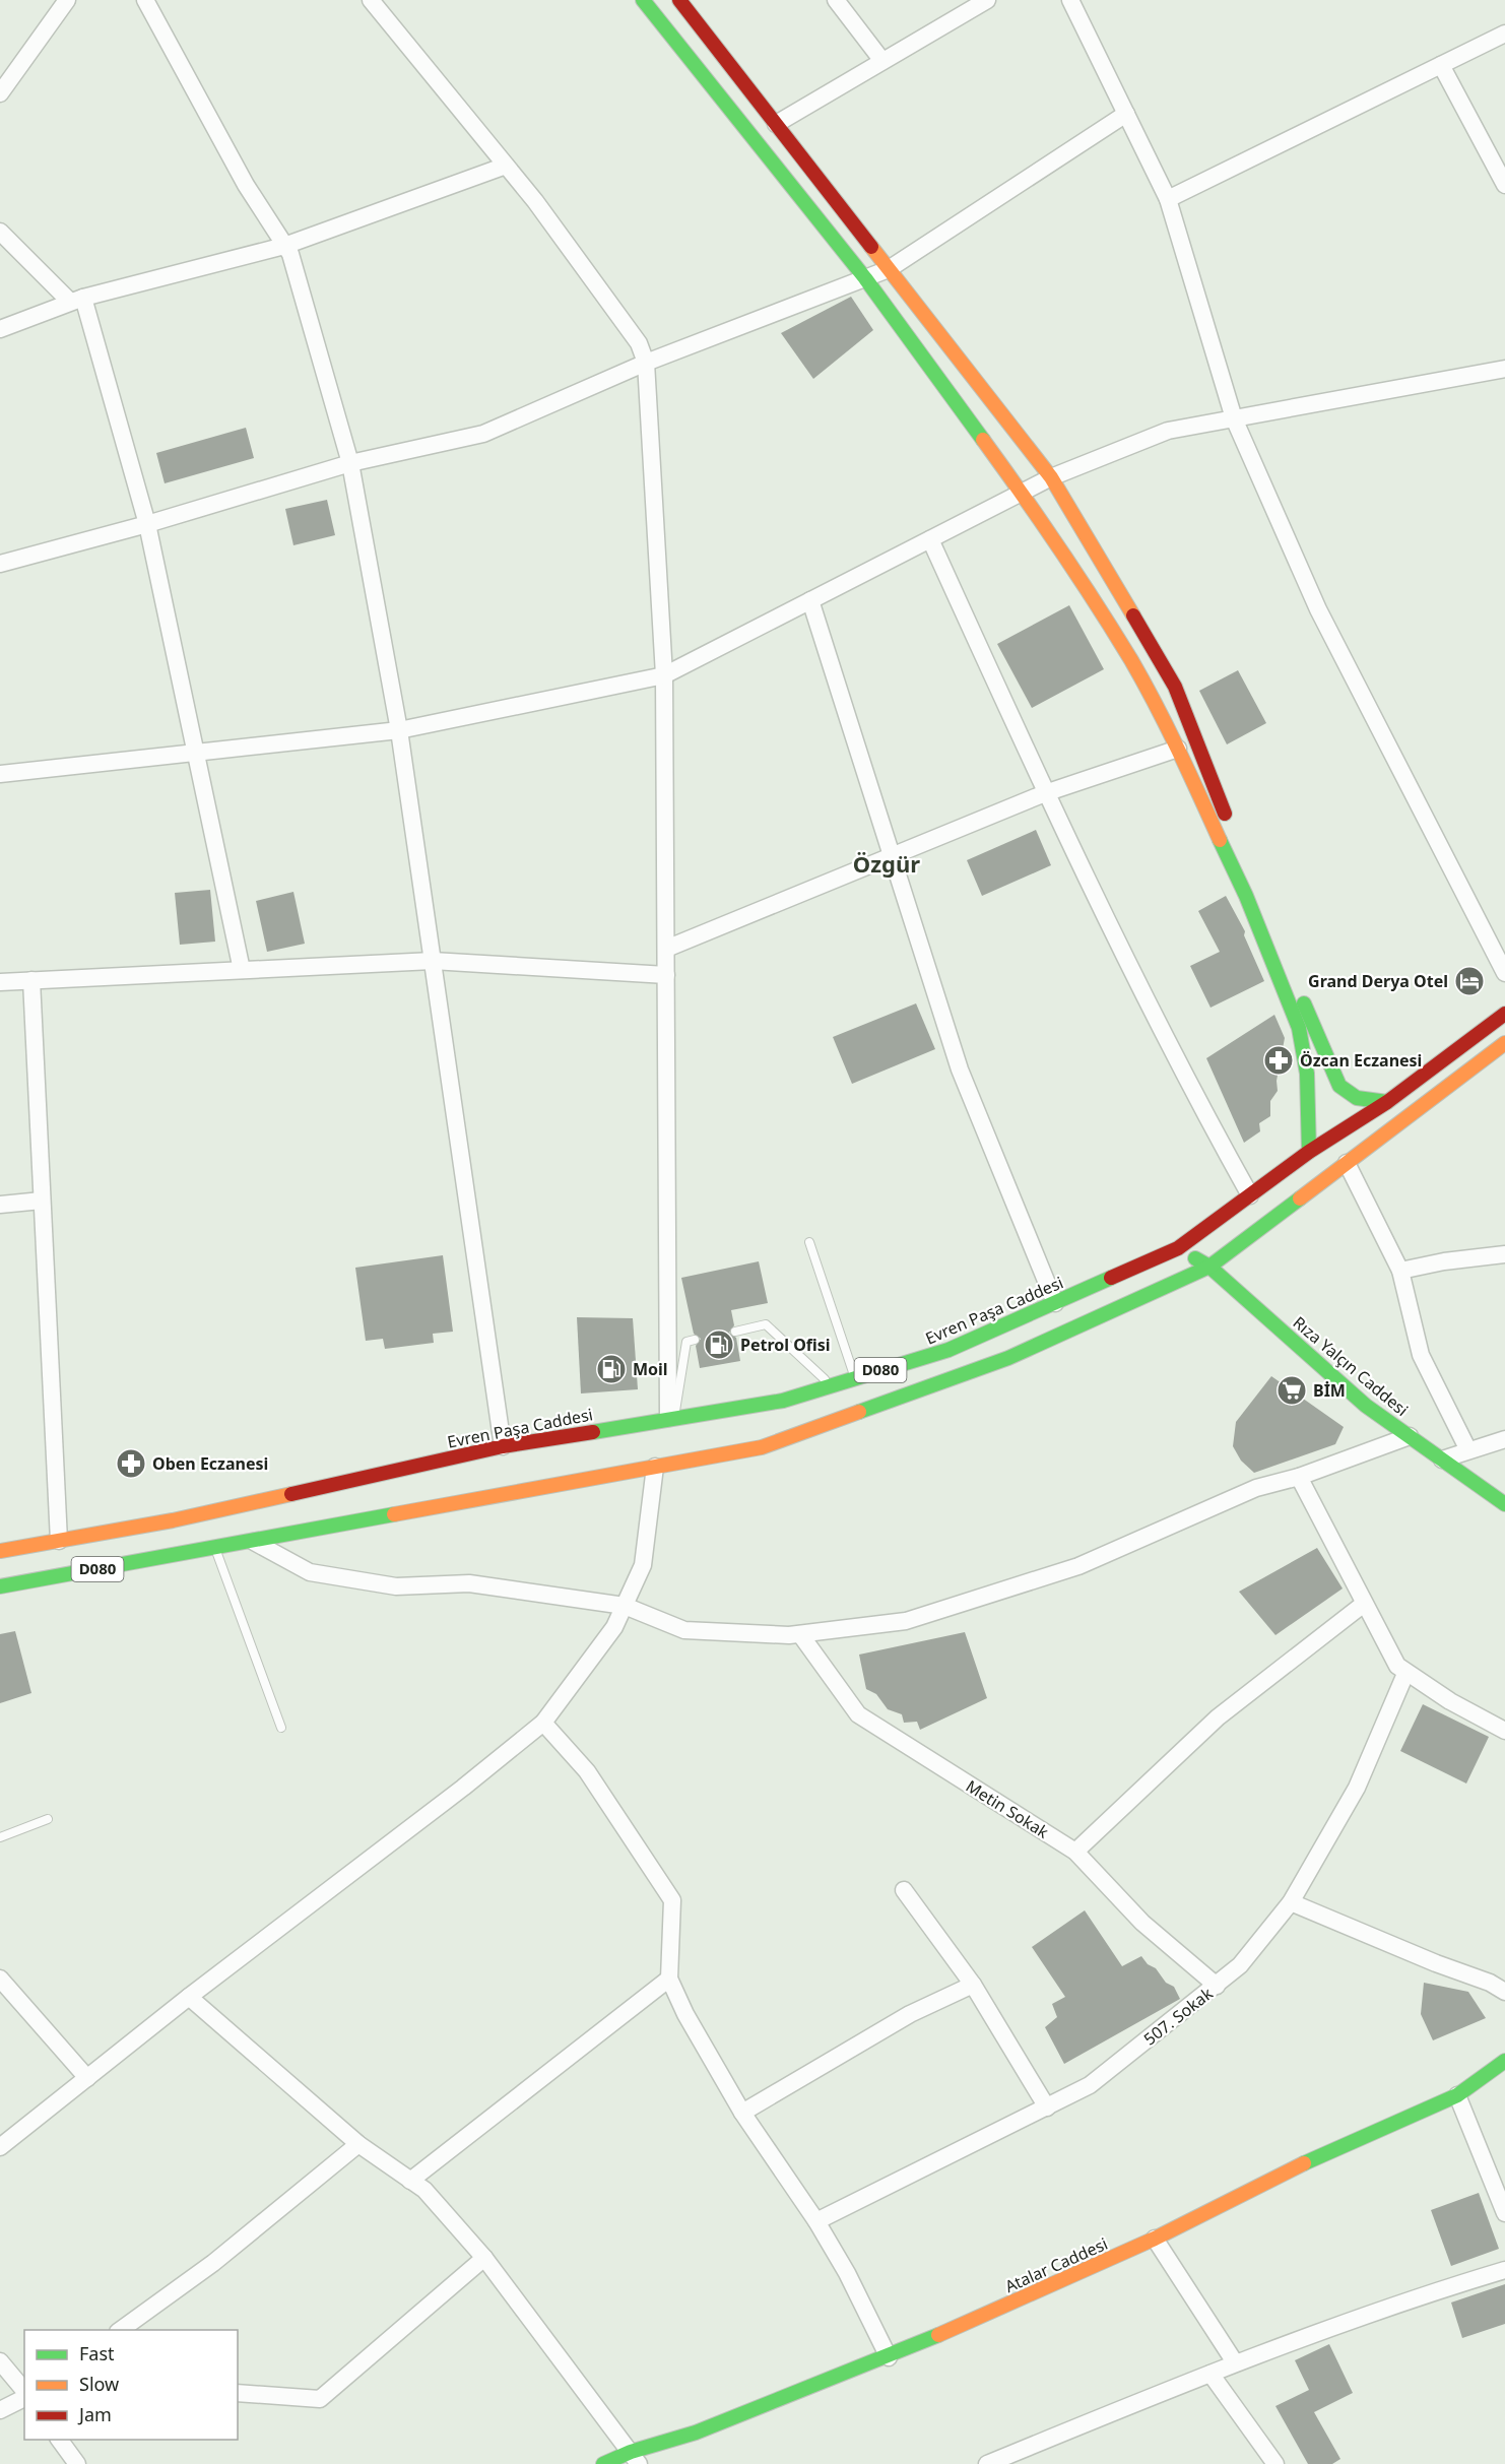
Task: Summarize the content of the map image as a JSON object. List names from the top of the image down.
{
  "streets": {
    "main road": [
      "Evren Paşa Caddesi",
      "Rıza Yalçın Caddesi",
      "D080",
      "Atalar Caddesi"
    ],
    "street": ["Metin Sokak", "507. Sokak"]
  },
  "crossings": [
    ["Evren Paşa Caddesi", "Rıza Yalçın Caddesi"],
    ["Evren Paşa Caddesi", "D080"],
    ["Rıza Yalçın Caddesi", "D080"],
    ["Metin Sokak", "507. Sokak"]
  ],
  "districts": ["Özgür"],
  "places": {
    "hotel": ["Grand Derya Otel"],
    "pharmacy": ["Özcan Eczanesi", "Oben Eczanesi"],
    "fuel station": ["Petrol Ofisi", "Moil"],
    "supermarket": ["BİM"]
  },
  "legend": ["Fast", "Slow", "Jam"]
}
